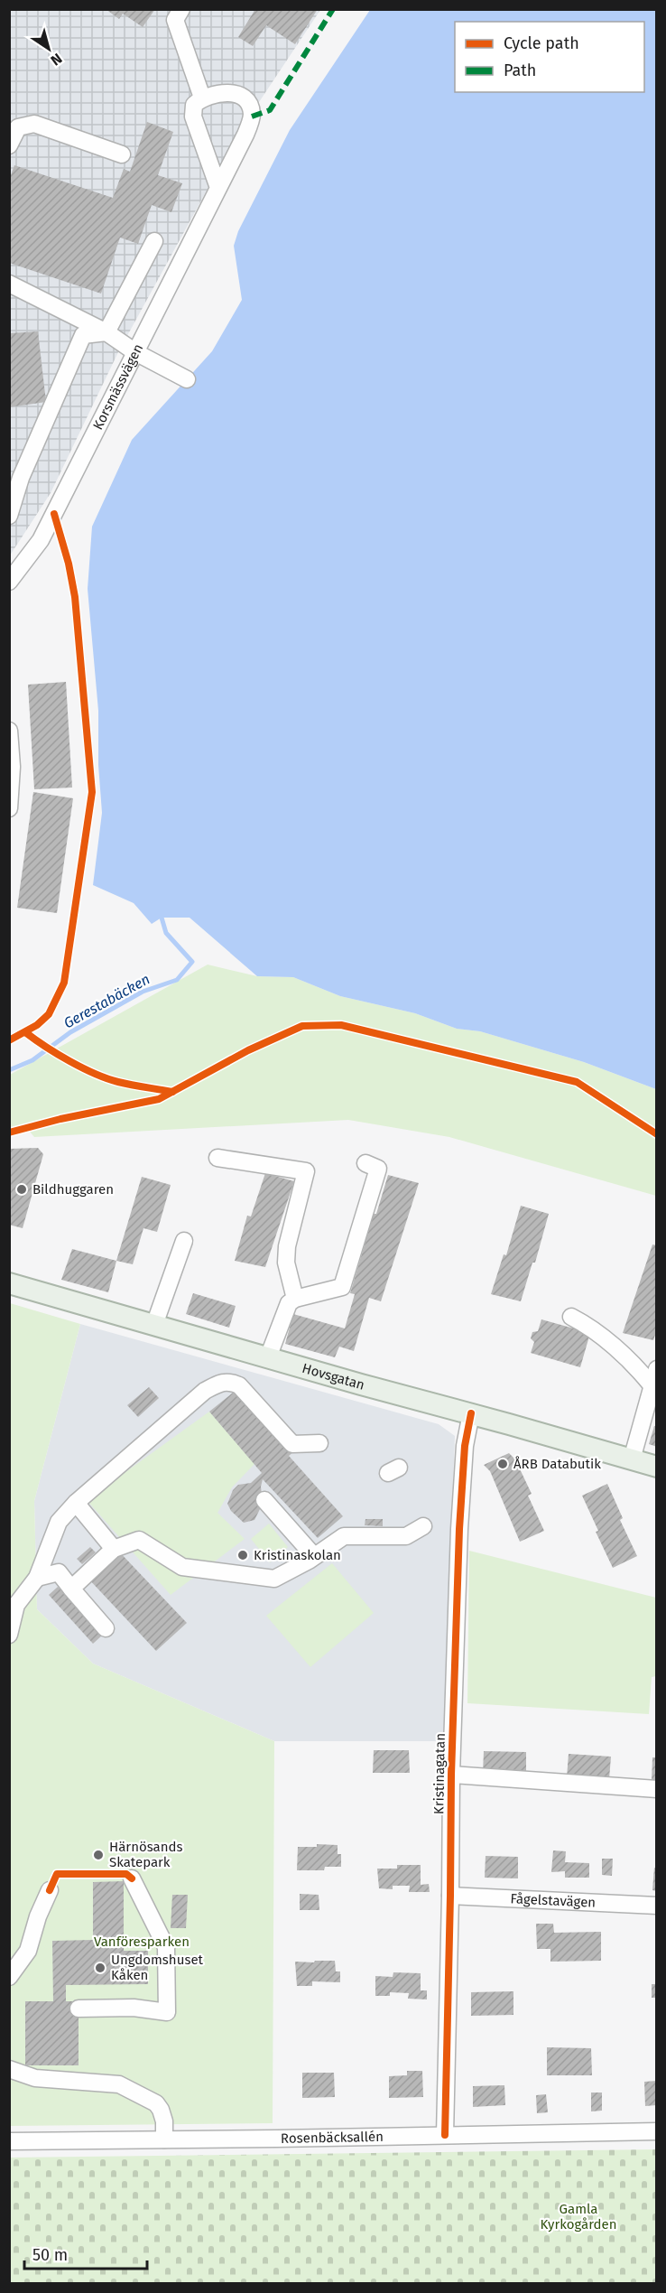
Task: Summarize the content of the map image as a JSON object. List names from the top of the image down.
{
  "streets": {
    "main road": ["Hovsgatan"],
    "street": [
      "Korsmässvägen",
      "Kristinagatan",
      "Fågelstavägen",
      "Rosenbäcksallén"
    ]
  },
  "crossings": [
    ["Hovsgatan", "Kristinagatan"],
    ["Kristinagatan", "Fågelstavägen"],
    ["Kristinagatan", "Rosenbäcksallén"]
  ],
  "water": ["Gerestabäcken"],
  "parks": ["Vanföresparken", "Gamla Kyrkogården"],
  "places": [
    "Bildhuggaren",
    "ÅRB Databutik",
    "Kristinaskolan",
    "Härnösands Skatepark",
    "Ungdomshuset Kåken"
  ],
  "legend": ["Cycle path", "Path"],
  "scale_bar": "50 m",
  "north": "bottom right"
}
